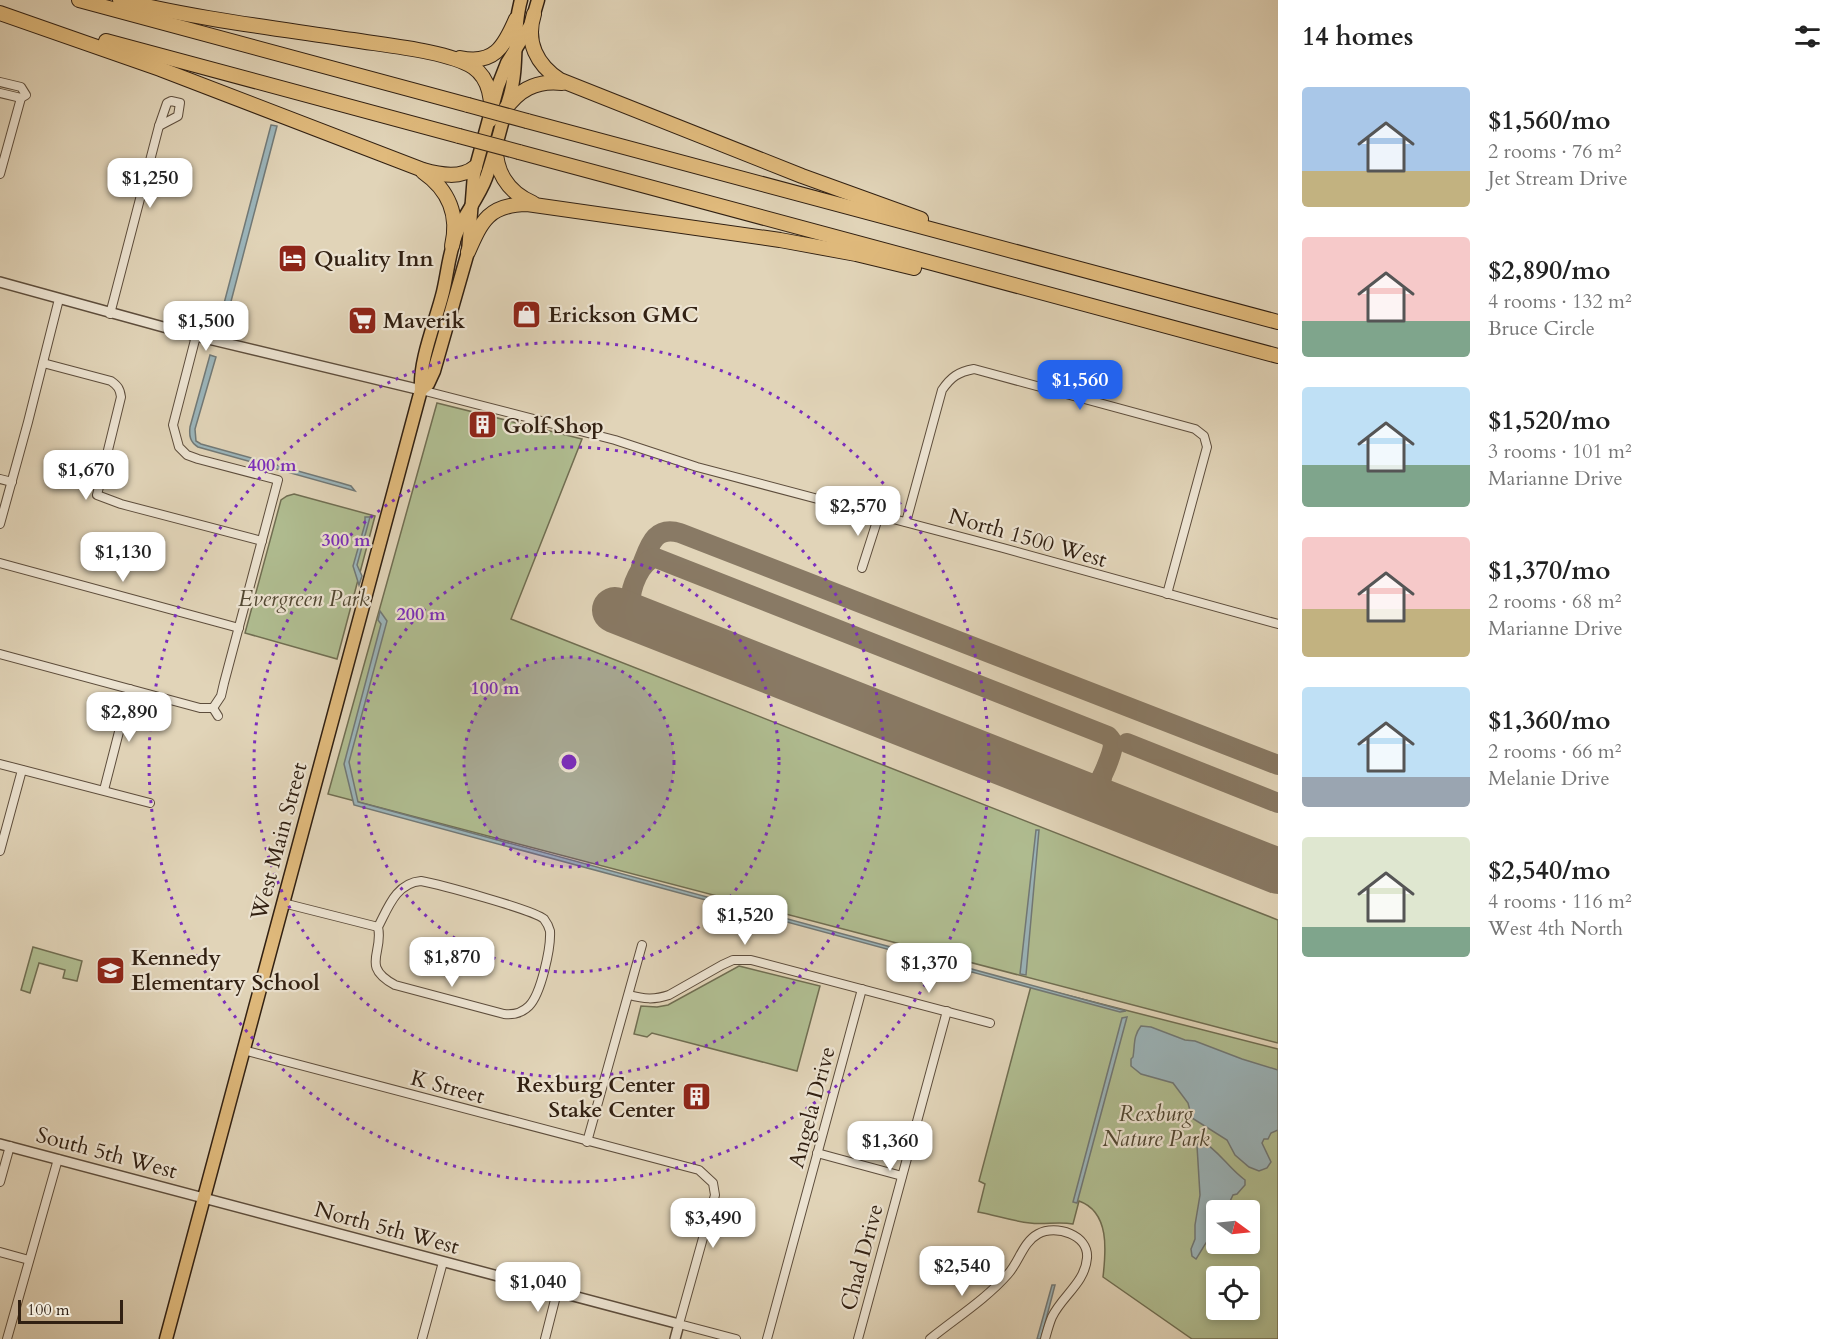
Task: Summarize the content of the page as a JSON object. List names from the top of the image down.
{
  "streets": {
    "main road": ["West Main Street"],
    "street": [
      "North 1500 West",
      "K Street",
      "Angela Drive",
      "South 5th West",
      "North 5th West",
      "Chad Drive"
    ]
  },
  "crossings": [
    ["North 1500 West", "West Main Street"],
    ["West Main Street", "K Street"],
    ["West Main Street", "South 5th West"],
    ["West Main Street", "North 5th West"],
    ["K Street", "North 5th West"],
    ["South 5th West", "North 5th West"]
  ],
  "parks": ["Evergreen Park", "Rexburg Nature Park"],
  "places": {
    "hotel": ["Quality Inn"],
    "shop": ["Erickson GMC"],
    "supermarket": ["Maverik"],
    "building": ["Golf Shop", "Rexburg Center Stake Center"],
    "school or university": ["Kennedy Elementary School"]
  },
  "scale_bar": "100 m",
  "north": "right",
  "page": {
    "heading": "14 homes",
    "list": [
      {
        "name": "$1,560/mo",
        "note": "2 rooms · 76 m² · Jet Stream Drive"
      },
      {
        "name": "$2,890/mo",
        "note": "4 rooms · 132 m² · Bruce Circle"
      },
      {
        "name": "$1,520/mo",
        "note": "3 rooms · 101 m² · Marianne Drive"
      },
      {
        "name": "$1,370/mo",
        "note": "2 rooms · 68 m² · Marianne Drive"
      },
      {
        "name": "$1,360/mo",
        "note": "2 rooms · 66 m² · Melanie Drive"
      },
      {
        "name": "$2,540/mo",
        "note": "4 rooms · 116 m² · West 4th North"
      }
    ],
    "price": [
      "$1,250",
      "$1,500",
      "$1,560",
      "$1,670",
      "$2,570",
      "$1,130",
      "$2,890",
      "$1,520",
      "$1,870",
      "$1,370",
      "$1,360",
      "$3,490",
      "$2,540",
      "$1,040"
    ],
    "scale": "100 m"
  },
  "rings": [
    "400 m",
    "300 m",
    "200 m",
    "100 m"
  ]
}
